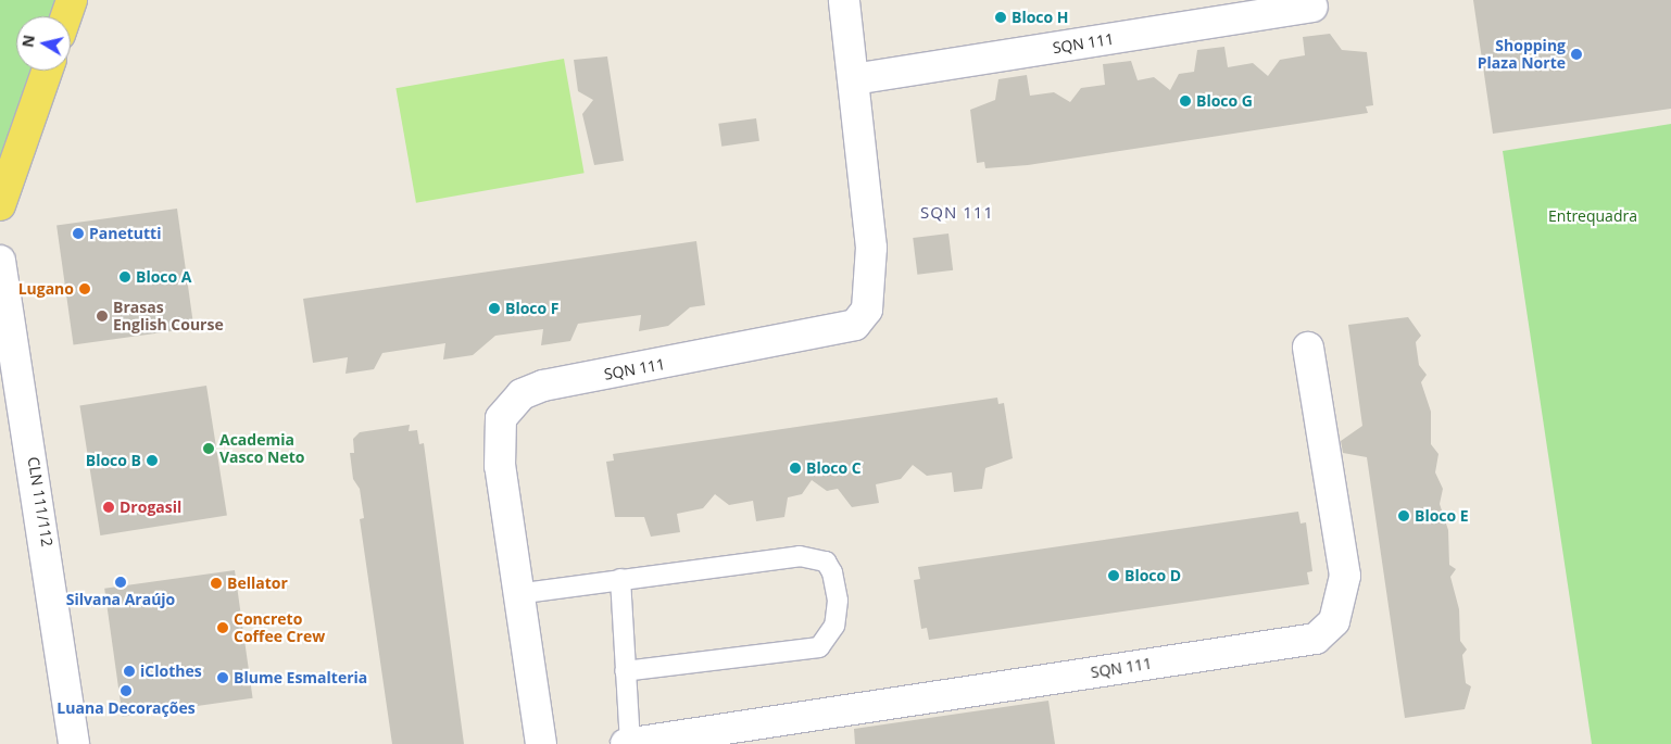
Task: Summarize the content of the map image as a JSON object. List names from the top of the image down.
{
  "streets": {
    "street": ["SQN 111", "CLN 111/112"]
  },
  "districts": ["SQN 111"],
  "parks": ["Entrequadra"],
  "places": [
    "Bloco H",
    "Shopping Plaza Norte",
    "Bloco G",
    "Panetutti",
    "Bloco A",
    "Lugano",
    "Bloco F",
    "Brasas English Course",
    "Academia Vasco Neto",
    "Bloco B",
    "Bloco C",
    "Drogasil",
    "Bloco E",
    "Bloco D",
    "Silvana Araújo",
    "Bellator",
    "Concreto Coffee Crew",
    "iClothes",
    "Blume Esmalteria",
    "Luana Decorações"
  ],
  "north": "left"
}
